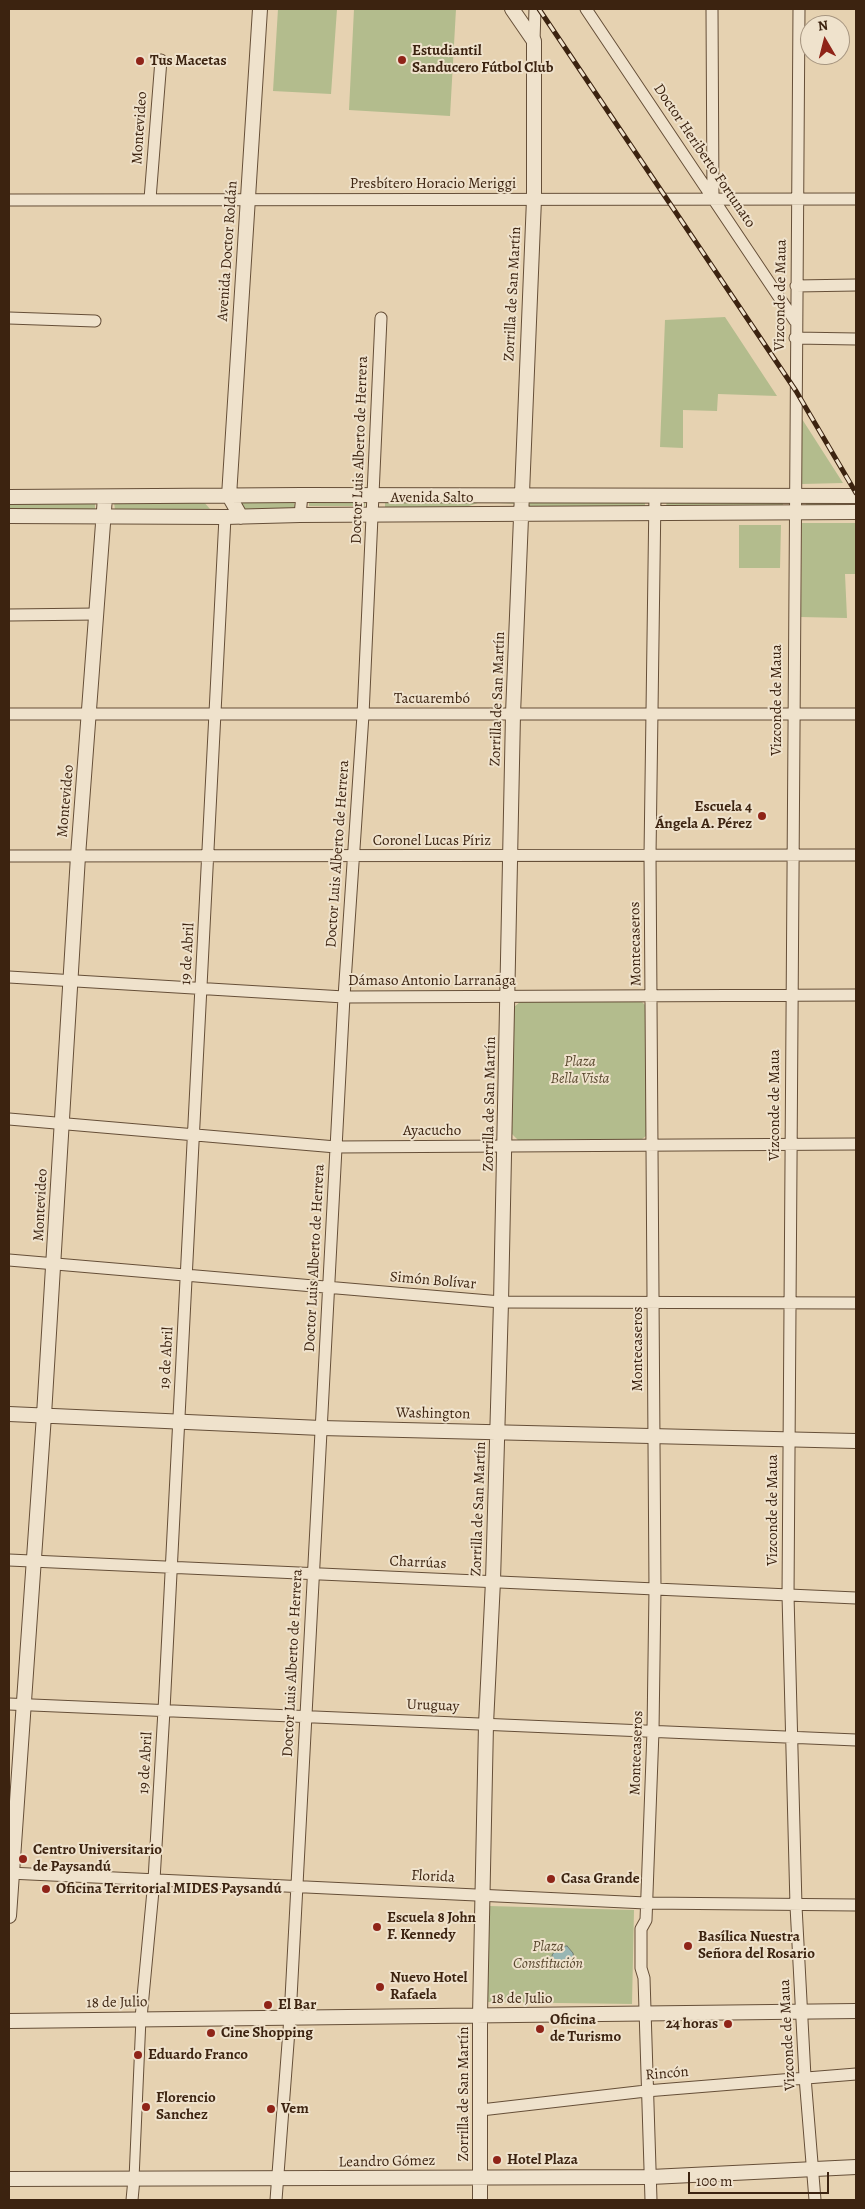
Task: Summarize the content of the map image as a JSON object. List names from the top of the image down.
{
  "streets": {
    "street": [
      "Montevideo",
      "Doctor Heriberto Fortunato",
      "Presbítero Horacio Meriggi",
      "Avenida Doctor Roldán",
      "Zorrilla de San Martín",
      "Vizconde de Maua",
      "Doctor Luis Alberto de Herrera",
      "Avenida Salto",
      "Tacuarembó",
      "Coronel Lucas Píriz",
      "Montecaseros",
      "19 de Abril",
      "Dámaso Antonio Larranãga",
      "Ayacucho",
      "Simón Bolívar",
      "Washington",
      "Charrúas",
      "Uruguay",
      "Florida",
      "18 de Julio",
      "Rincón",
      "Leandro Gómez"
    ]
  },
  "crossings": [
    ["Montevideo", "Presbítero Horacio Meriggi"],
    ["Montevideo", "Avenida Salto"],
    ["Montevideo", "Tacuarembó"],
    ["Montevideo", "Coronel Lucas Píriz"],
    ["Montevideo", "Dámaso Antonio Larranãga"],
    ["Montevideo", "Ayacucho"],
    ["Montevideo", "Simón Bolívar"],
    ["Montevideo", "Washington"],
    ["Montevideo", "Charrúas"],
    ["Montevideo", "Uruguay"],
    ["Montevideo", "Florida"],
    ["Doctor Heriberto Fortunato", "Presbítero Horacio Meriggi"],
    ["Doctor Heriberto Fortunato", "Vizconde de Maua"],
    ["Presbítero Horacio Meriggi", "Avenida Doctor Roldán"],
    ["Presbítero Horacio Meriggi", "Zorrilla de San Martín"],
    ["Presbítero Horacio Meriggi", "Vizconde de Maua"],
    ["Avenida Doctor Roldán", "Avenida Salto"],
    ["Zorrilla de San Martín", "Avenida Salto"],
    ["Zorrilla de San Martín", "Tacuarembó"],
    ["Zorrilla de San Martín", "Coronel Lucas Píriz"],
    ["Zorrilla de San Martín", "Dámaso Antonio Larranãga"],
    ["Zorrilla de San Martín", "Ayacucho"],
    ["Zorrilla de San Martín", "Simón Bolívar"],
    ["Zorrilla de San Martín", "Washington"],
    ["Zorrilla de San Martín", "Charrúas"],
    ["Zorrilla de San Martín", "Uruguay"],
    ["Zorrilla de San Martín", "Florida"],
    ["Zorrilla de San Martín", "18 de Julio"],
    ["Zorrilla de San Martín", "Rincón"],
    ["Zorrilla de San Martín", "Leandro Gómez"],
    ["Vizconde de Maua", "Avenida Salto"],
    ["Vizconde de Maua", "Tacuarembó"],
    ["Vizconde de Maua", "Coronel Lucas Píriz"],
    ["Vizconde de Maua", "Dámaso Antonio Larranãga"],
    ["Vizconde de Maua", "Ayacucho"],
    ["Vizconde de Maua", "Simón Bolívar"],
    ["Vizconde de Maua", "Washington"],
    ["Vizconde de Maua", "Charrúas"],
    ["Vizconde de Maua", "Uruguay"],
    ["Vizconde de Maua", "Florida"],
    ["Vizconde de Maua", "18 de Julio"],
    ["Vizconde de Maua", "Rincón"],
    ["Vizconde de Maua", "Leandro Gómez"],
    ["Doctor Luis Alberto de Herrera", "Avenida Salto"],
    ["Doctor Luis Alberto de Herrera", "Tacuarembó"],
    ["Doctor Luis Alberto de Herrera", "Coronel Lucas Píriz"],
    ["Doctor Luis Alberto de Herrera", "Dámaso Antonio Larranãga"],
    ["Doctor Luis Alberto de Herrera", "Ayacucho"],
    ["Doctor Luis Alberto de Herrera", "Simón Bolívar"],
    ["Doctor Luis Alberto de Herrera", "Washington"],
    ["Doctor Luis Alberto de Herrera", "Charrúas"],
    ["Doctor Luis Alberto de Herrera", "Uruguay"],
    ["Doctor Luis Alberto de Herrera", "Florida"],
    ["Doctor Luis Alberto de Herrera", "18 de Julio"],
    ["Doctor Luis Alberto de Herrera", "Leandro Gómez"],
    ["Avenida Salto", "Montecaseros"],
    ["Avenida Salto", "19 de Abril"],
    ["Tacuarembó", "Montecaseros"],
    ["Tacuarembó", "19 de Abril"],
    ["Coronel Lucas Píriz", "Montecaseros"],
    ["Coronel Lucas Píriz", "19 de Abril"],
    ["Montecaseros", "Dámaso Antonio Larranãga"],
    ["Montecaseros", "Ayacucho"],
    ["Montecaseros", "Simón Bolívar"],
    ["Montecaseros", "Washington"],
    ["Montecaseros", "Charrúas"],
    ["Montecaseros", "Uruguay"],
    ["Montecaseros", "Florida"],
    ["Montecaseros", "18 de Julio"],
    ["Montecaseros", "Rincón"],
    ["Montecaseros", "Leandro Gómez"],
    ["19 de Abril", "Dámaso Antonio Larranãga"],
    ["19 de Abril", "Ayacucho"],
    ["19 de Abril", "Simón Bolívar"],
    ["19 de Abril", "Washington"],
    ["19 de Abril", "Charrúas"],
    ["19 de Abril", "Uruguay"],
    ["19 de Abril", "Florida"],
    ["19 de Abril", "18 de Julio"],
    ["19 de Abril", "Leandro Gómez"]
  ],
  "parks": ["Plaza Bella Vista", "Plaza Constitución"],
  "places": [
    "Estudiantil Sanducero Fútbol Club",
    "Tus Macetas",
    "Escuela 4 Ángela A. Pérez",
    "Centro Universitario de Paysandú",
    "Casa Grande",
    "Oficina Territorial MIDES Paysandú",
    "Escuela 8 John F. Kennedy",
    "Basílica Nuestra Señora del Rosario",
    "Nuevo Hotel Rafaela",
    "El Bar",
    "24 horas",
    "Oficina de Turismo",
    "Cine Shopping",
    "Eduardo Franco",
    "Florencio Sanchez",
    "Vem",
    "Hotel Plaza"
  ],
  "scale_bar": "100 m",
  "north": "top"
}
